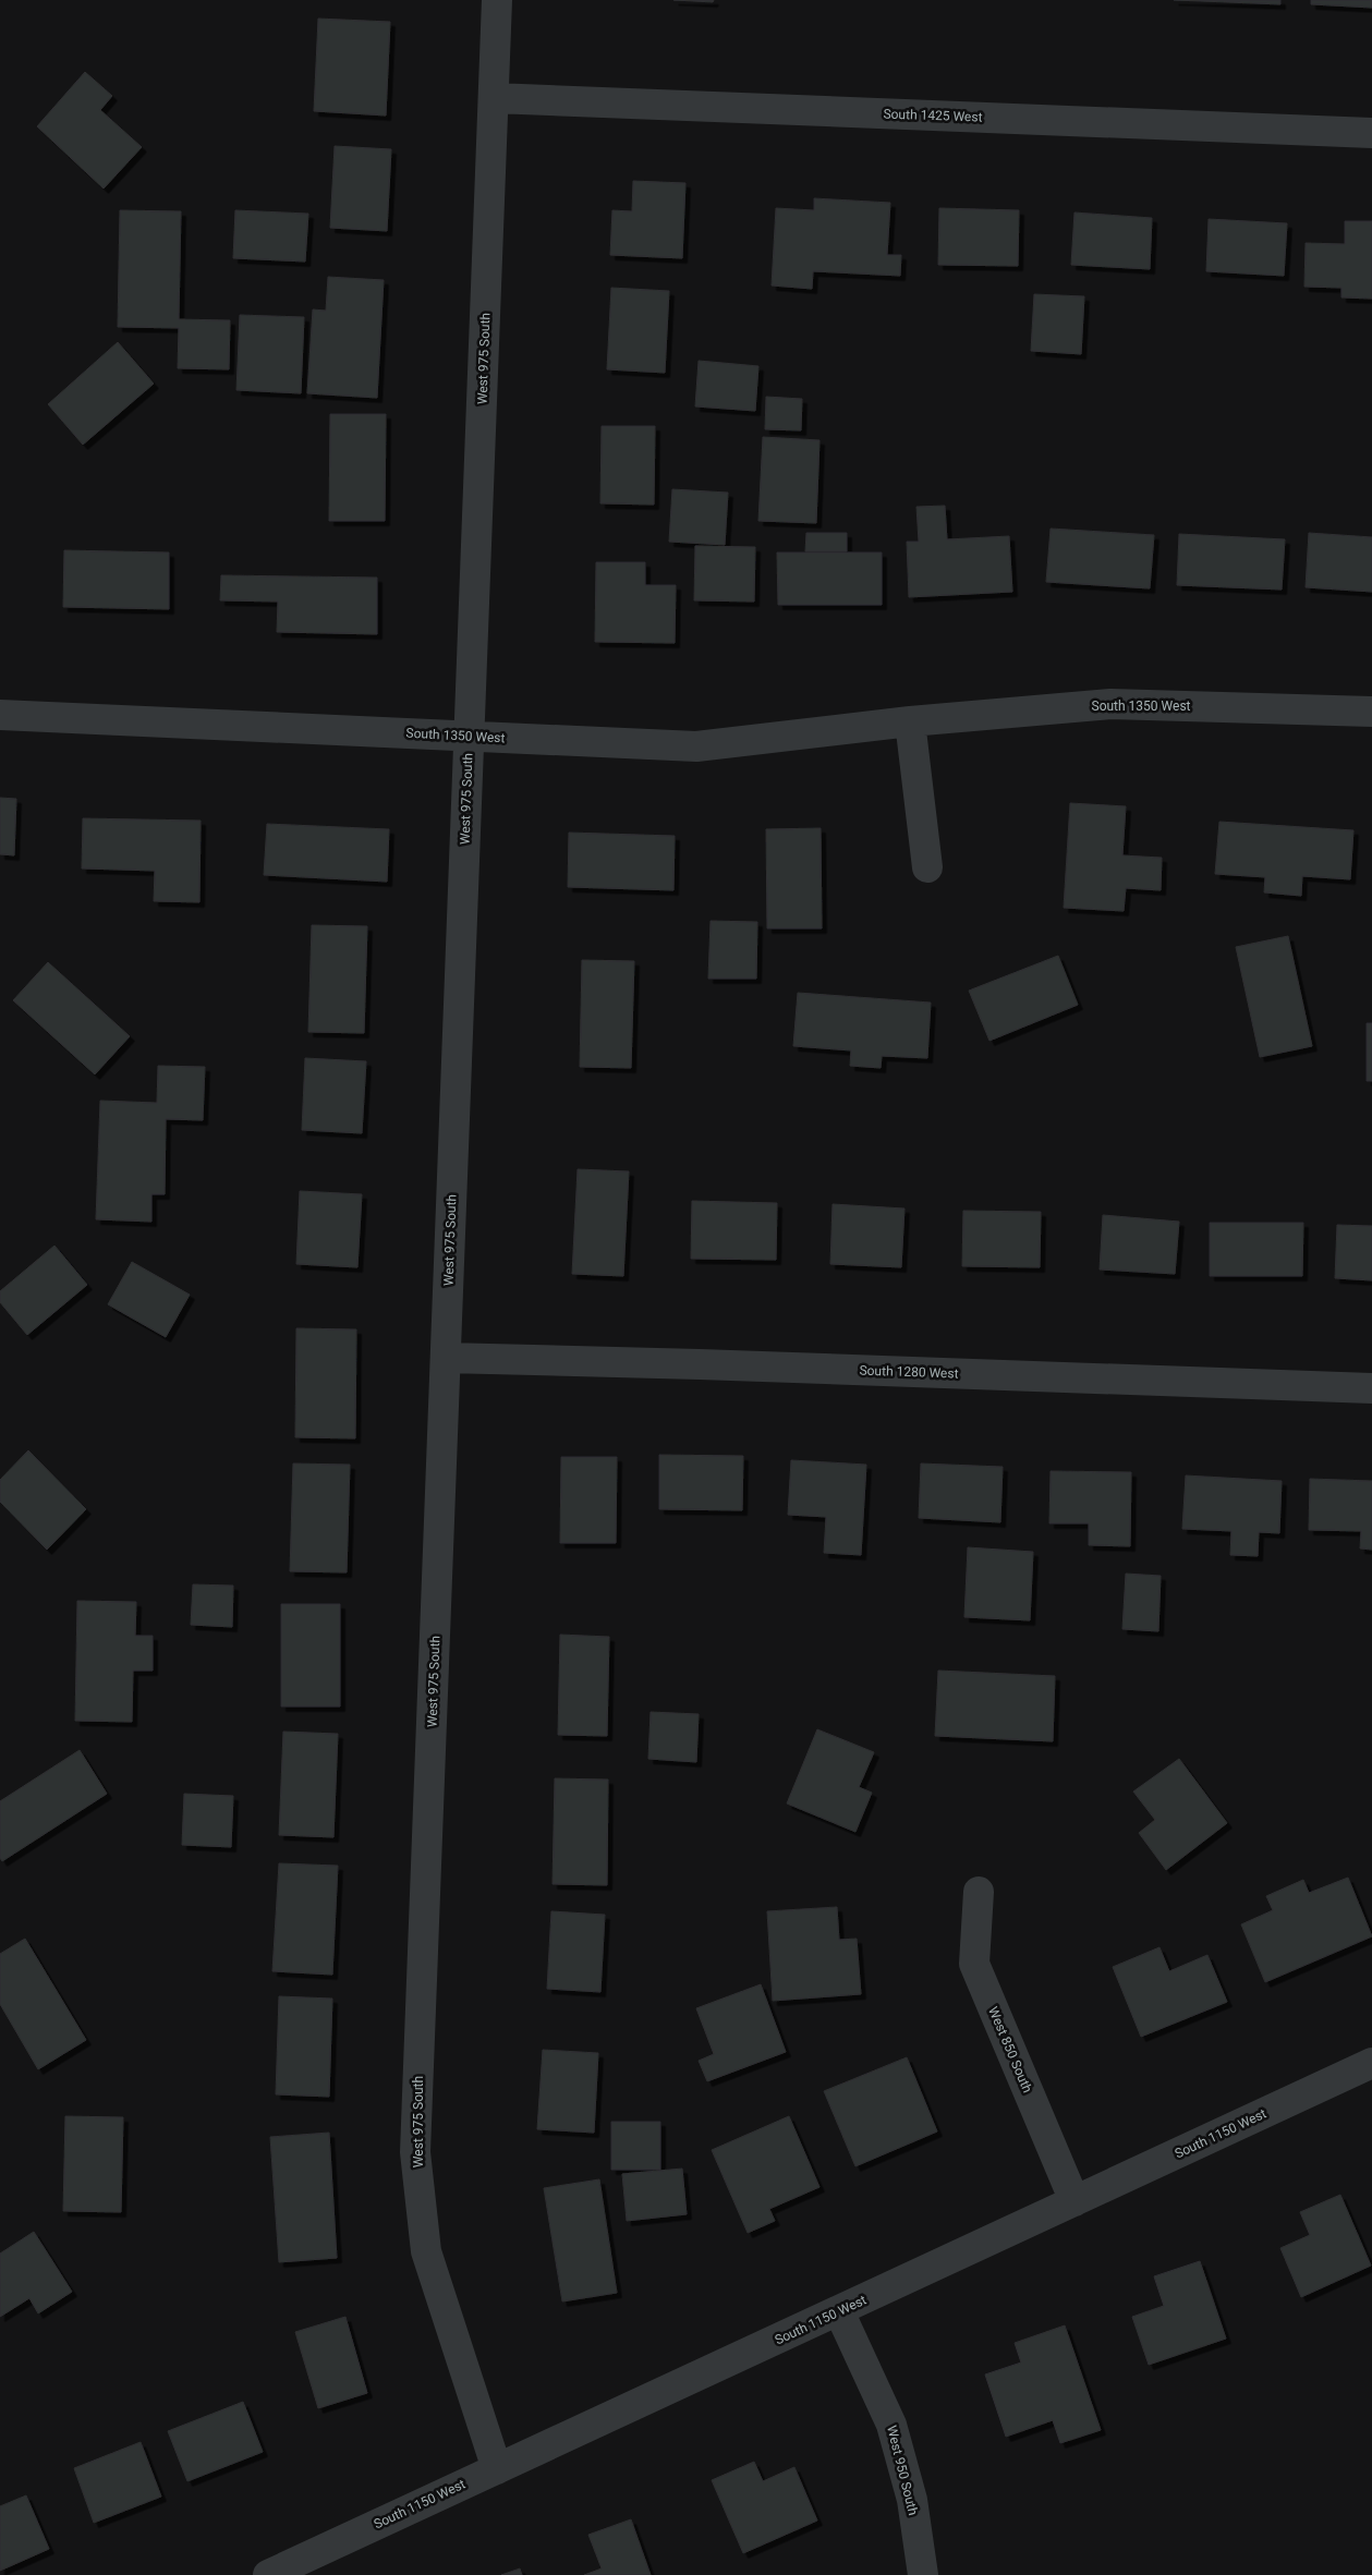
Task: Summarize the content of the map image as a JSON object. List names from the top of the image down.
{
  "streets": {
    "street": [
      "South 1425 West",
      "West 975 South",
      "South 1350 West",
      "South 1280 West",
      "West 850 South",
      "South 1150 West",
      "West 950 South"
    ]
  },
  "crossings": [
    ["South 1425 West", "West 975 South"],
    ["West 975 South", "South 1350 West"],
    ["West 975 South", "South 1280 West"],
    ["West 975 South", "South 1150 West"],
    ["West 850 South", "South 1150 West"],
    ["South 1150 West", "West 950 South"]
  ]
}
